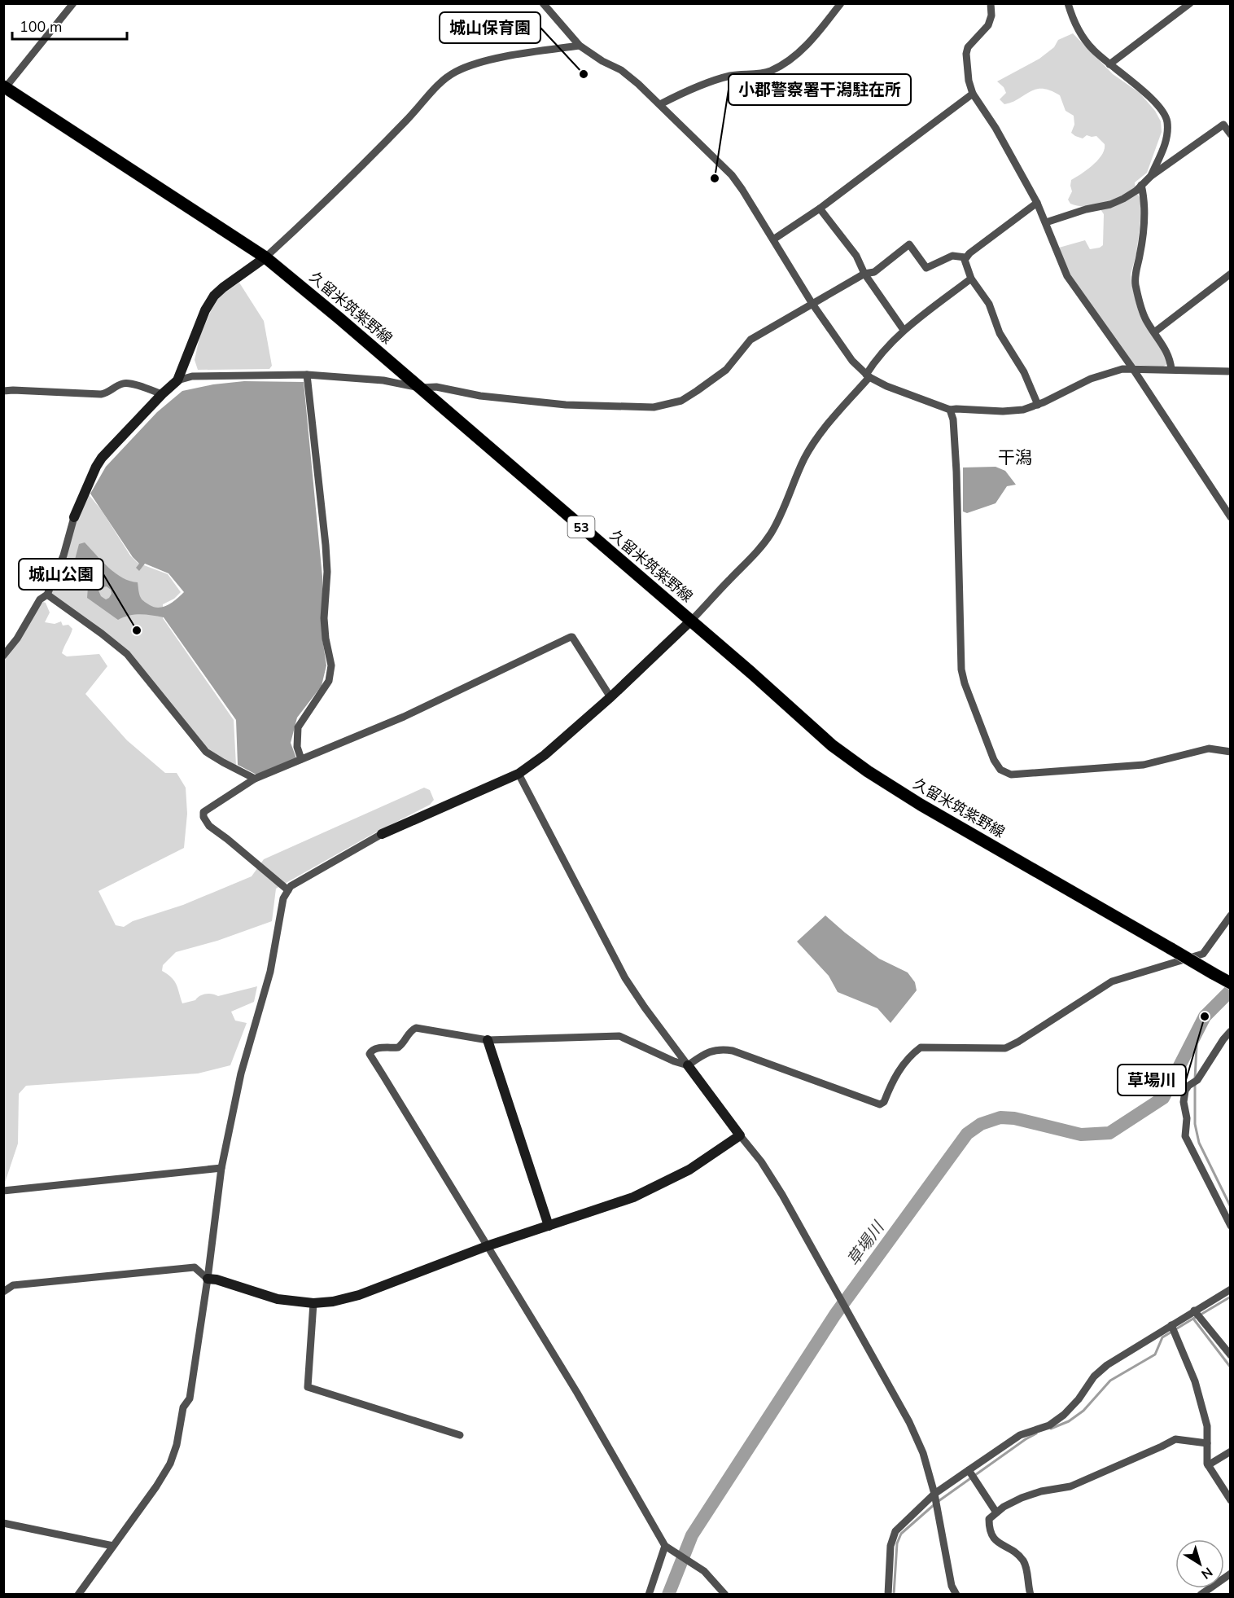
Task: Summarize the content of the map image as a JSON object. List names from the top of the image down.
{
  "streets": {
    "main road": ["久留米筑紫野線", "53"]
  },
  "districts": ["干潟"],
  "water": ["草場川"],
  "places": [
    "城山保育園",
    "小郡警察署干潟駐在所",
    "城山公園",
    "草場川"
  ],
  "scale_bar": "100 m",
  "north": "bottom right"
}
